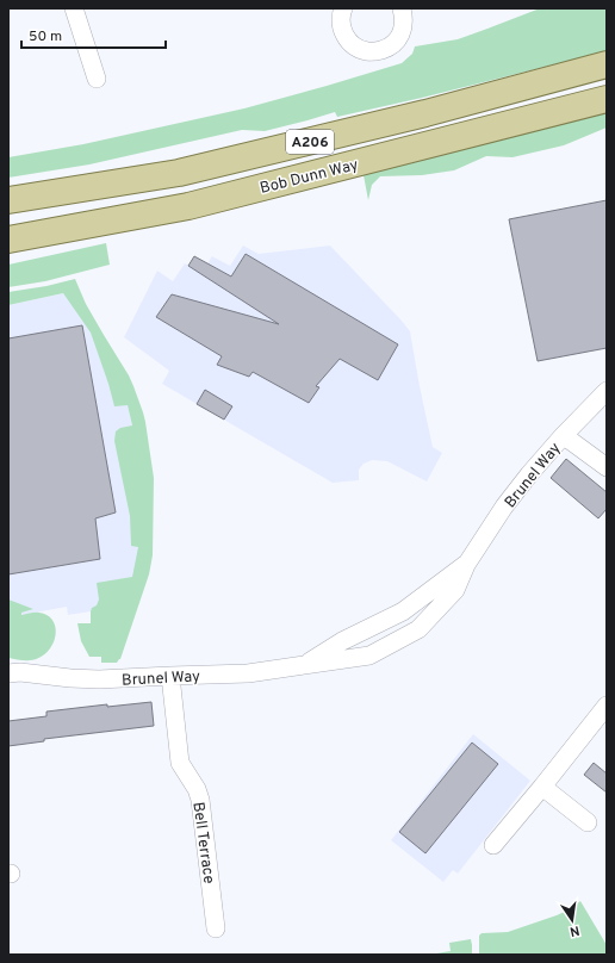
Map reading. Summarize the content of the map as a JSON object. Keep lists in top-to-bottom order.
{
  "streets": {
    "main road": ["A206", "Bob Dunn Way"],
    "street": ["Brunel Way", "Bell Terrace"]
  },
  "crossings": [
    ["Brunel Way", "Bell Terrace"]
  ],
  "scale_bar": "50 m",
  "north": "bottom"
}
